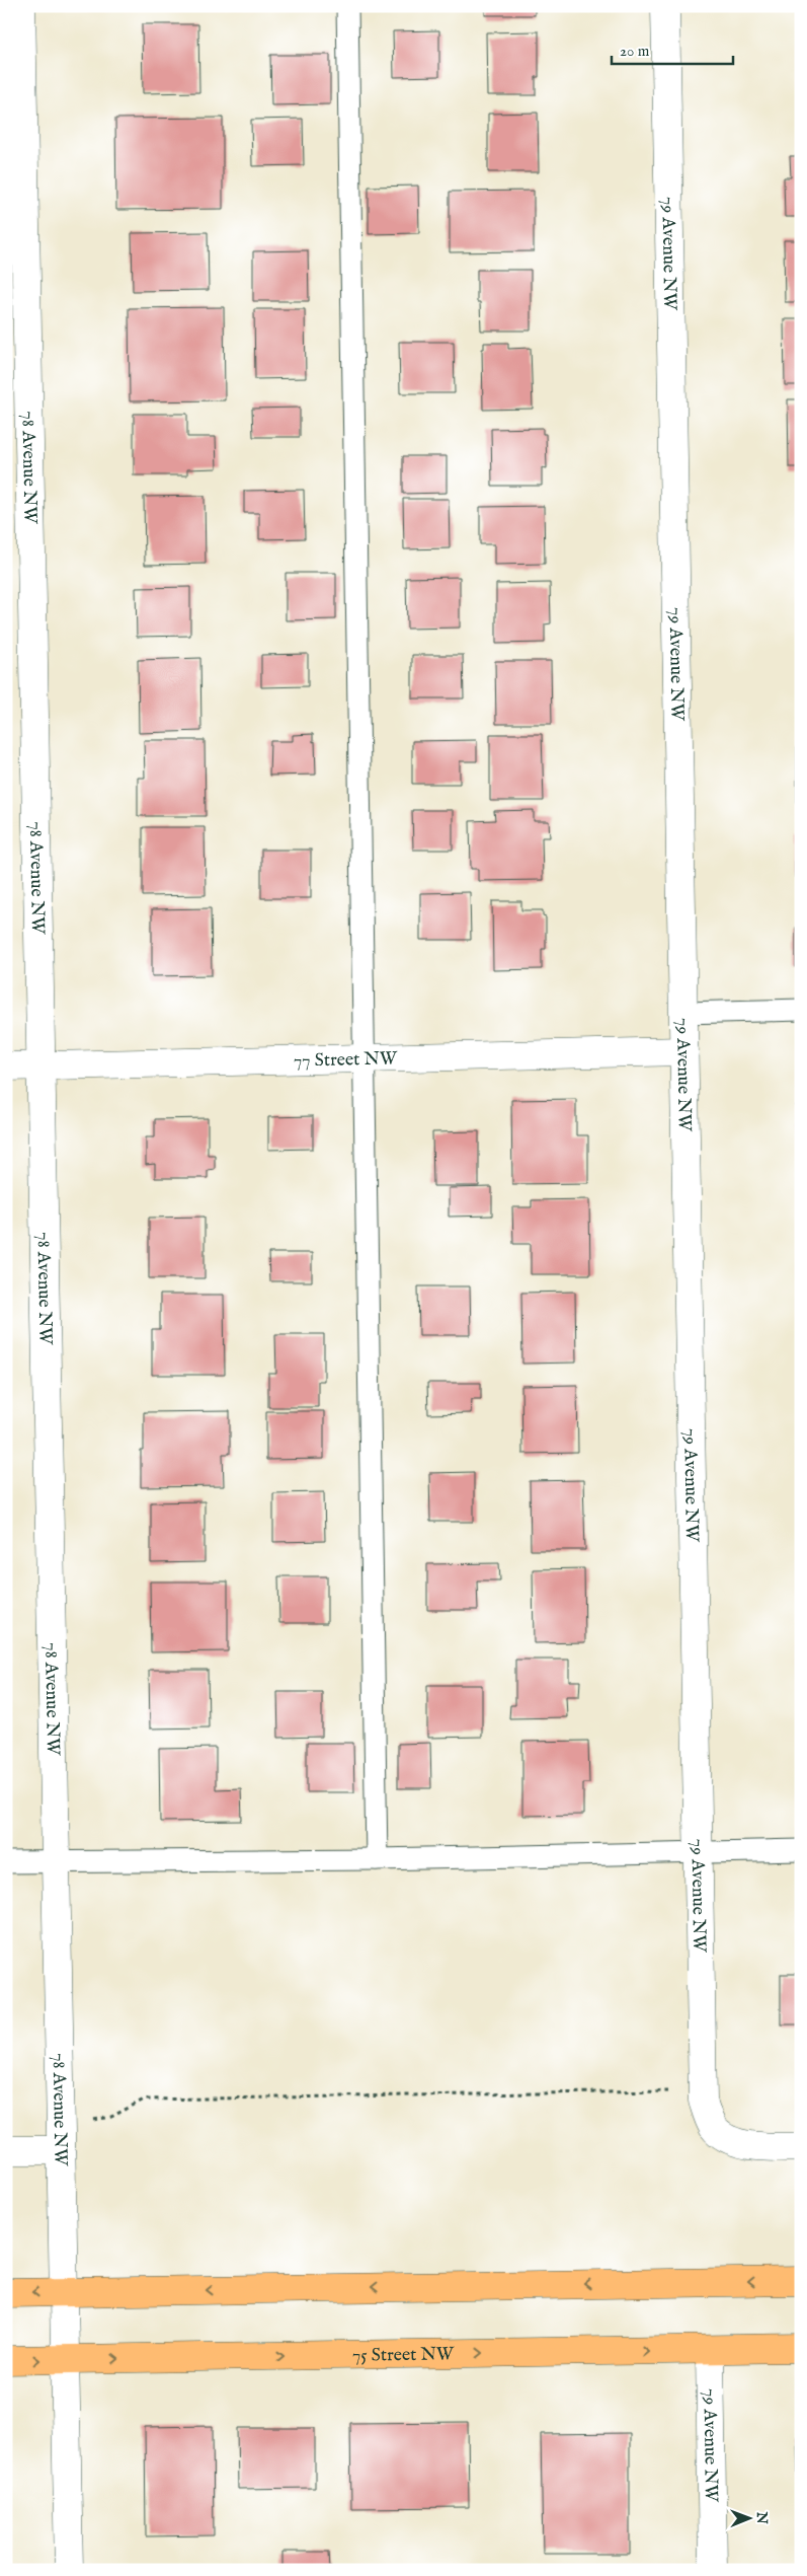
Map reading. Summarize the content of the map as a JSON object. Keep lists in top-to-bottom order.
{
  "streets": {
    "main road": ["75 Street NW"],
    "street": ["79 Avenue NW", "78 Avenue NW", "77 Street NW"]
  },
  "crossings": [
    ["79 Avenue NW", "77 Street NW"],
    ["79 Avenue NW", "75 Street NW"],
    ["78 Avenue NW", "77 Street NW"],
    ["78 Avenue NW", "75 Street NW"]
  ],
  "scale_bar": "20 m",
  "north": "right"
}
